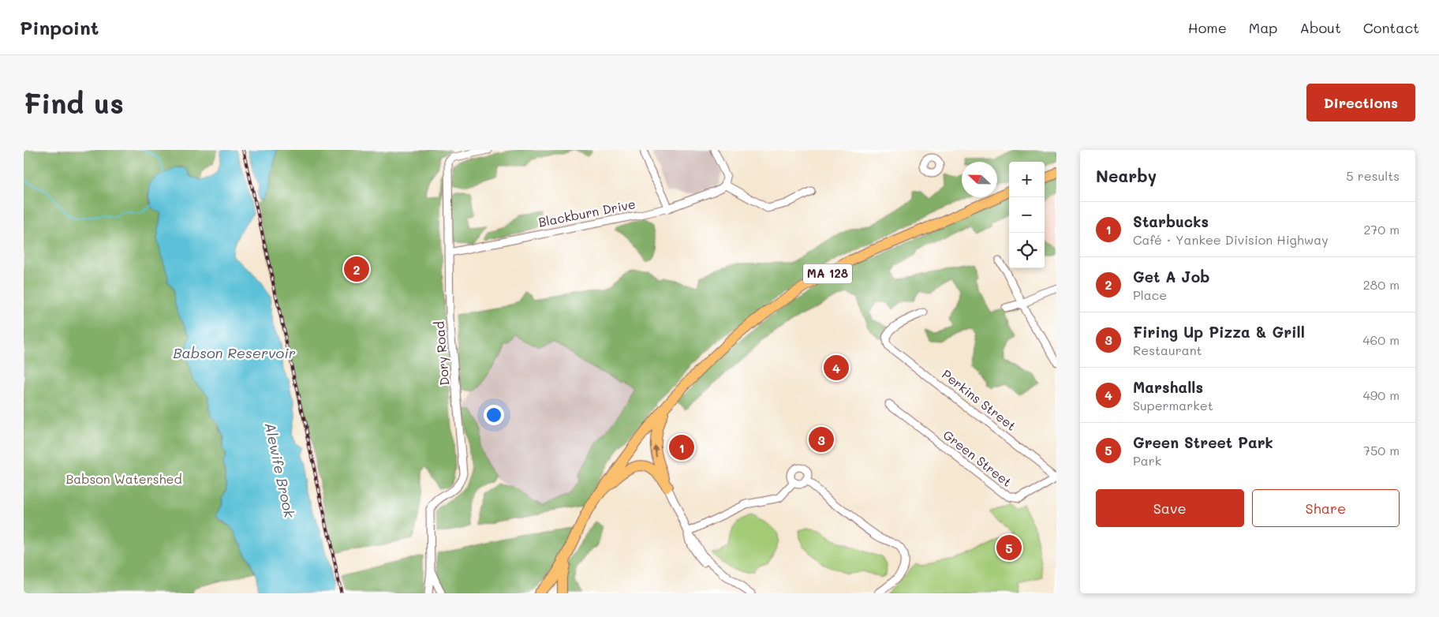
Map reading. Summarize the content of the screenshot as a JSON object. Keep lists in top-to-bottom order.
{
  "streets": {
    "highway": ["MA 128"],
    "street": [
      "Blackburn Drive",
      "Dory Road",
      "Perkins Street",
      "Green Street"
    ]
  },
  "crossings": [
    ["Blackburn Drive", "Dory Road"],
    ["Perkins Street", "Green Street"]
  ],
  "water": ["Babson Reservoir", "Alewife Brook"],
  "parks": ["Babson Watershed"],
  "north": "left",
  "page": {
    "header": "Pinpoint",
    "nav": [
      "Home",
      "Map",
      "About",
      "Contact"
    ],
    "buttons": [
      "Directions",
      ["Save", "Share"]
    ],
    "title": "Find us",
    "heading": ["Nearby", "5 results"],
    "map_buttons": ["+", "−"],
    "list": [
      {
        "mark": "1",
        "name": "Starbucks",
        "note": "Café · Yankee Division Highway",
        "value": "270 m"
      },
      {
        "mark": "2",
        "name": "Get A Job",
        "note": "Place",
        "value": "280 m"
      },
      {
        "mark": "3",
        "name": "Firing Up Pizza & Grill",
        "note": "Restaurant",
        "value": "460 m"
      },
      {
        "mark": "4",
        "name": "Marshalls",
        "note": "Supermarket",
        "value": "490 m"
      },
      {
        "mark": "5",
        "name": "Green Street Park",
        "note": "Park",
        "value": "750 m"
      }
    ],
    "pins": [
      "2",
      "4",
      "3",
      "1",
      "5"
    ]
  }
}
